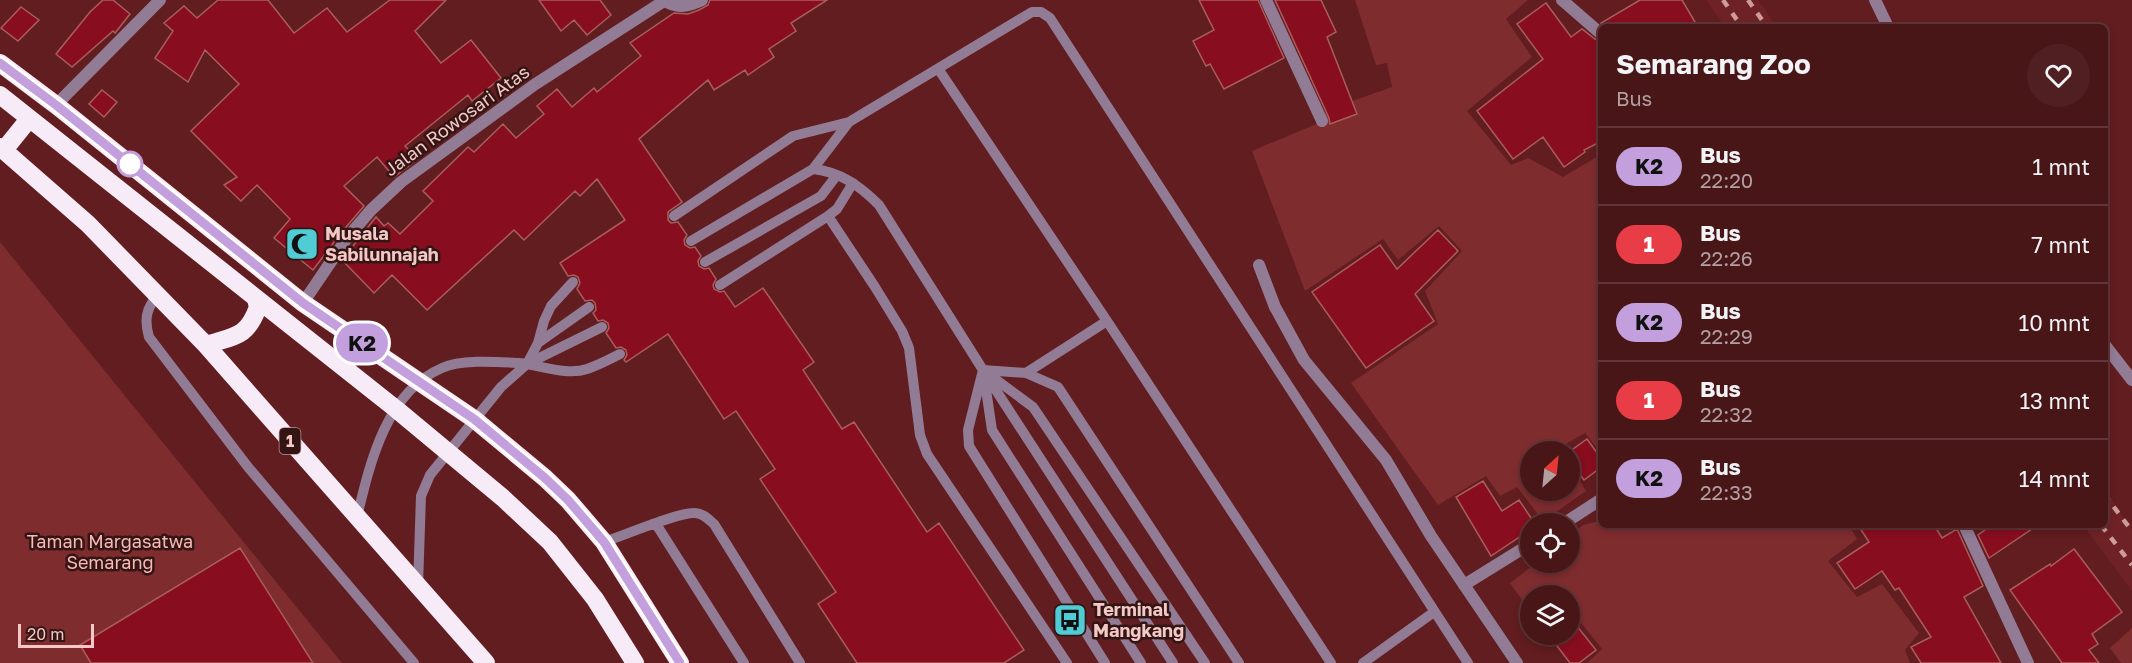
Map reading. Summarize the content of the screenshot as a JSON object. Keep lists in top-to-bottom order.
{
  "streets": {
    "highway": ["1"],
    "street": ["Jalan Rowosari Atas"]
  },
  "parks": ["Taman Margasatwa Semarang"],
  "places": {
    "mosque": ["Musala Sabilunnajah"],
    "bus stop": ["Terminal Mangkang"]
  },
  "lines": ["bus line K2"],
  "scale_bar": "20 m",
  "north": "top right",
  "page": {
    "on_map": "K2",
    "heading": ["Semarang Zoo", "Bus"],
    "list": [
      {
        "mark": "K2",
        "name": "Bus",
        "note": "22:20",
        "value": "1 mnt"
      },
      {
        "mark": "1",
        "name": "Bus",
        "note": "22:26",
        "value": "7 mnt"
      },
      {
        "mark": "K2",
        "name": "Bus",
        "note": "22:29",
        "value": "10 mnt"
      },
      {
        "mark": "1",
        "name": "Bus",
        "note": "22:32",
        "value": "13 mnt"
      },
      {
        "mark": "K2",
        "name": "Bus",
        "note": "22:33",
        "value": "14 mnt"
      }
    ],
    "scale": "20 m"
  }
}
